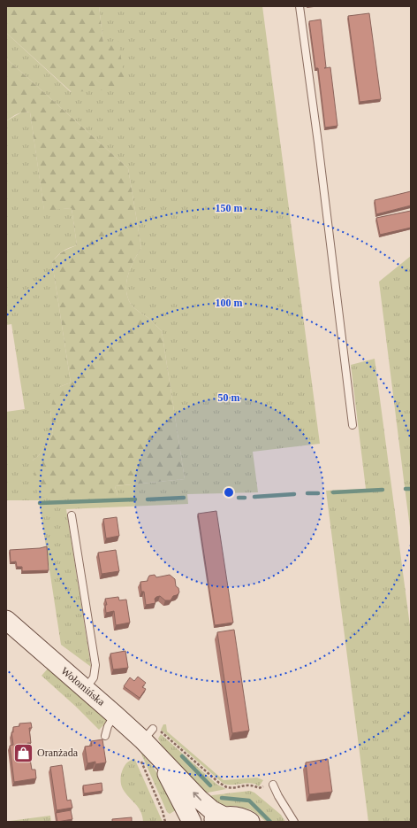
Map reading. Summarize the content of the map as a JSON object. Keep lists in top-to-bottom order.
{
  "streets": {
    "main road": ["Wołomińska"]
  },
  "places": {
    "shop": ["Oranżada"]
  },
  "rings": ["150 m", "100 m", "50 m"]
}
